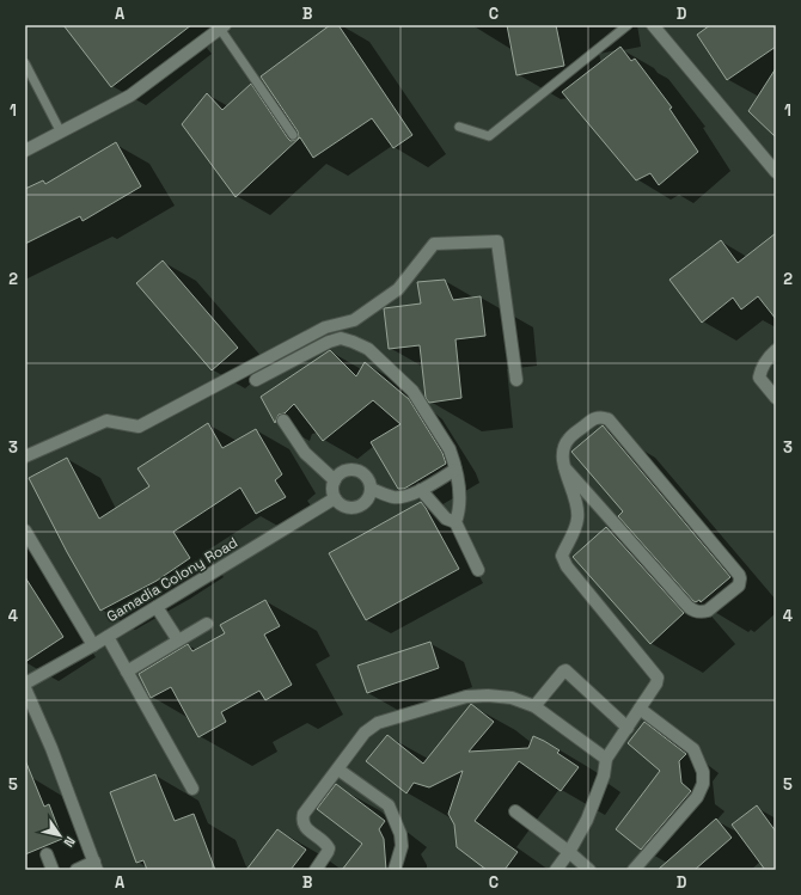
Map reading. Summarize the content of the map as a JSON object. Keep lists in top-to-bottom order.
{
  "streets": {
    "street": ["Gamadia Colony Road"]
  },
  "north": "bottom right",
  "grid": {
    "columns": [
      "A",
      "B",
      "C",
      "D"
    ],
    "rows": [
      "1",
      "2",
      "3",
      "4",
      "5"
    ]
  }
}
